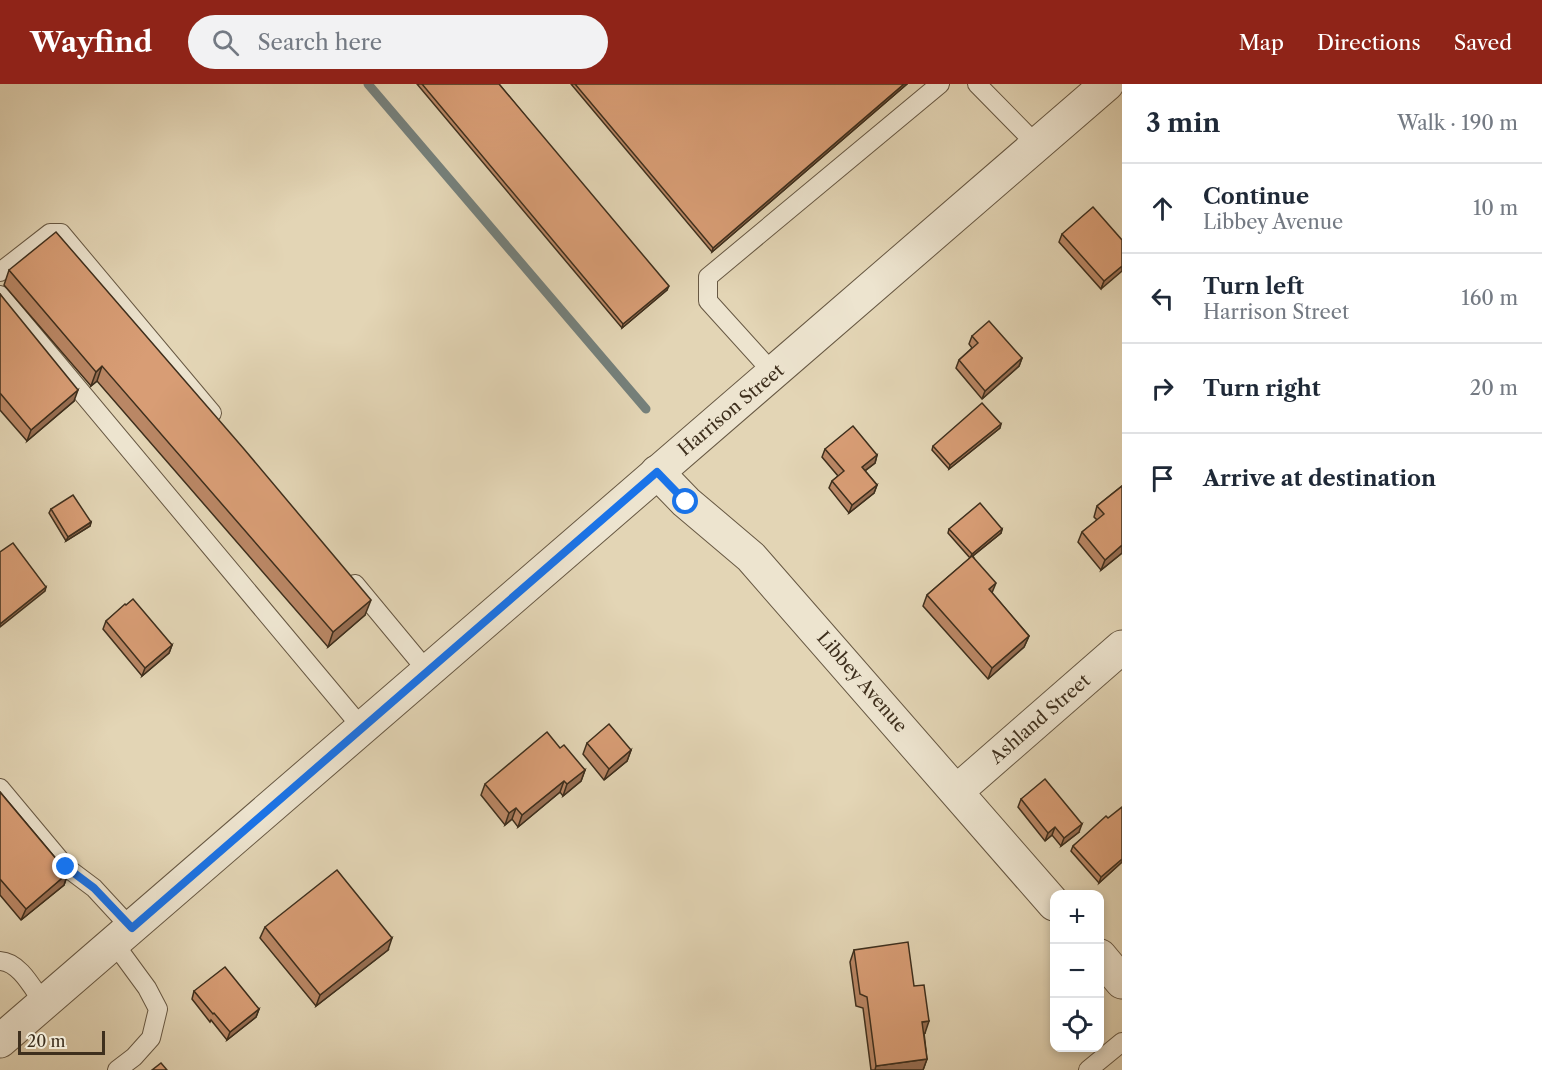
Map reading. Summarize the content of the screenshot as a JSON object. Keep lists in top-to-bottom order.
{
  "streets": {
    "street": ["Harrison Street", "Libbey Avenue", "Ashland Street"]
  },
  "crossings": [
    ["Harrison Street", "Libbey Avenue"],
    ["Libbey Avenue", "Ashland Street"]
  ],
  "scale_bar": "20 m",
  "page": {
    "header": "Wayfind",
    "search": "Search here",
    "nav": ["Map", "Directions", "Saved"],
    "heading": ["3 min", "Walk · 190 m"],
    "list": [
      ["Continue", "Libbey Avenue", "10 m"],
      ["Turn left", "Harrison Street", "160 m"],
      ["Turn right", "20 m"],
      "Arrive at destination"
    ],
    "map_buttons": ["+", "−"],
    "scale": "20 m"
  }
}
